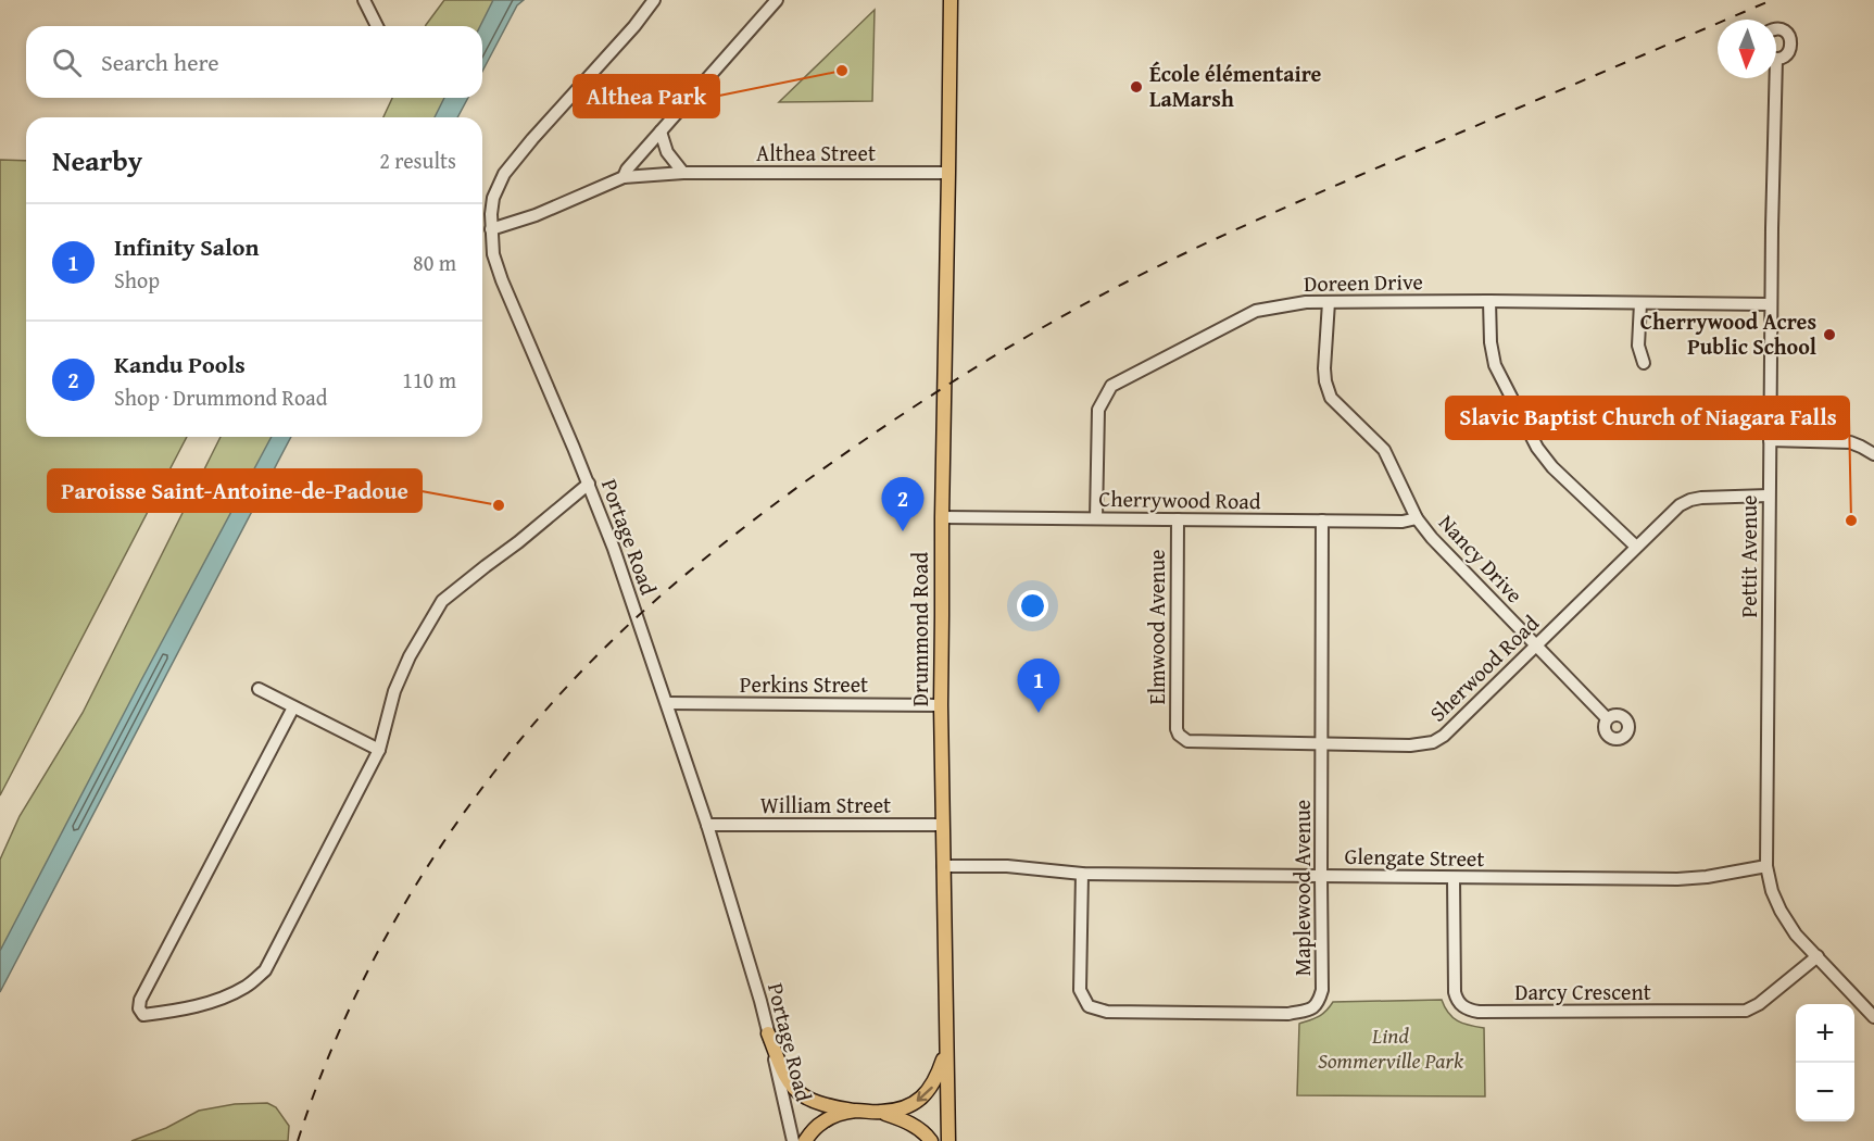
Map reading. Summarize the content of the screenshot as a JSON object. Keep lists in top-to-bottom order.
{
  "streets": {
    "main road": ["Drummond Road"],
    "street": [
      "Althea Street",
      "Doreen Drive",
      "Cherrywood Road",
      "Portage Road",
      "Pettit Avenue",
      "Nancy Drive",
      "Elmwood Avenue",
      "Sherwood Road",
      "Perkins Street",
      "William Street",
      "Glengate Street",
      "Maplewood Avenue",
      "Darcy Crescent"
    ]
  },
  "crossings": [
    ["Althea Street", "Portage Road"],
    ["Althea Street", "Drummond Road"],
    ["Doreen Drive", "Cherrywood Road"],
    ["Doreen Drive", "Pettit Avenue"],
    ["Doreen Drive", "Nancy Drive"],
    ["Cherrywood Road", "Nancy Drive"],
    ["Cherrywood Road", "Elmwood Avenue"],
    ["Cherrywood Road", "Drummond Road"],
    ["Cherrywood Road", "Maplewood Avenue"],
    ["Portage Road", "Perkins Street"],
    ["Portage Road", "William Street"],
    ["Pettit Avenue", "Sherwood Road"],
    ["Pettit Avenue", "Glengate Street"],
    ["Pettit Avenue", "Darcy Crescent"],
    ["Nancy Drive", "Sherwood Road"],
    ["Elmwood Avenue", "Sherwood Road"],
    ["Drummond Road", "Perkins Street"],
    ["Drummond Road", "William Street"],
    ["Drummond Road", "Glengate Street"],
    ["Sherwood Road", "Maplewood Avenue"],
    ["Glengate Street", "Maplewood Avenue"],
    ["Glengate Street", "Darcy Crescent"]
  ],
  "parks": ["Lind Sommerville Park"],
  "places": [
    "Althea Park",
    "École élémentaire LaMarsh",
    "Cherrywood Acres Public School",
    "Paroisse Saint-Antoine-de-Padoue",
    "Slavic Baptist Church of Niagara Falls"
  ],
  "north": "bottom",
  "page": {
    "search": "Search here",
    "heading": ["Nearby", "2 results"],
    "list": [
      {
        "mark": "1",
        "name": "Infinity Salon",
        "note": "Shop",
        "value": "80 m"
      },
      {
        "mark": "2",
        "name": "Kandu Pools",
        "note": "Shop · Drummond Road",
        "value": "110 m"
      }
    ],
    "pins": ["2", "1"],
    "map_buttons": ["+", "−"]
  }
}
